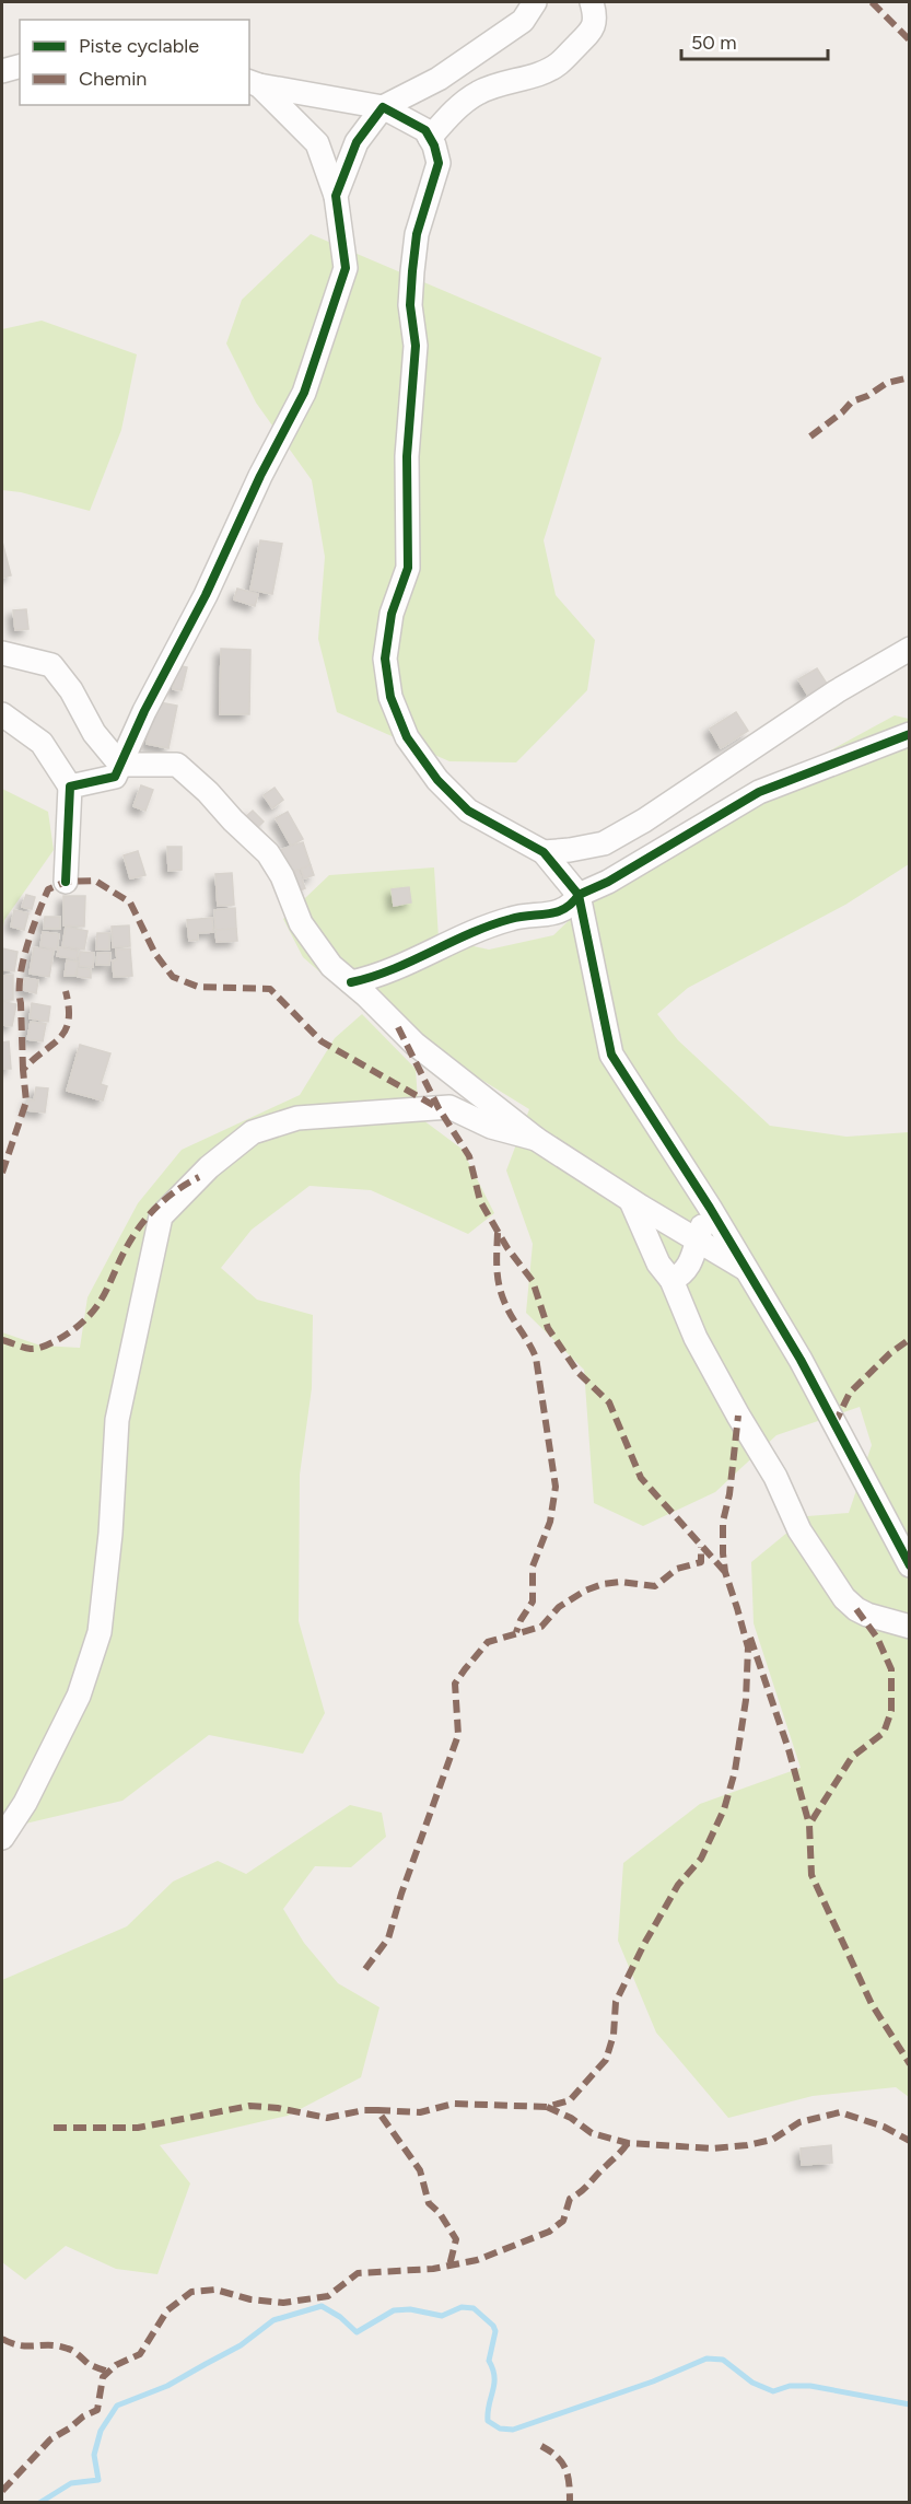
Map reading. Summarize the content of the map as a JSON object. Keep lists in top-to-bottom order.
{
  "legend": ["Piste cyclable", "Chemin"],
  "scale_bar": "50 m"
}
